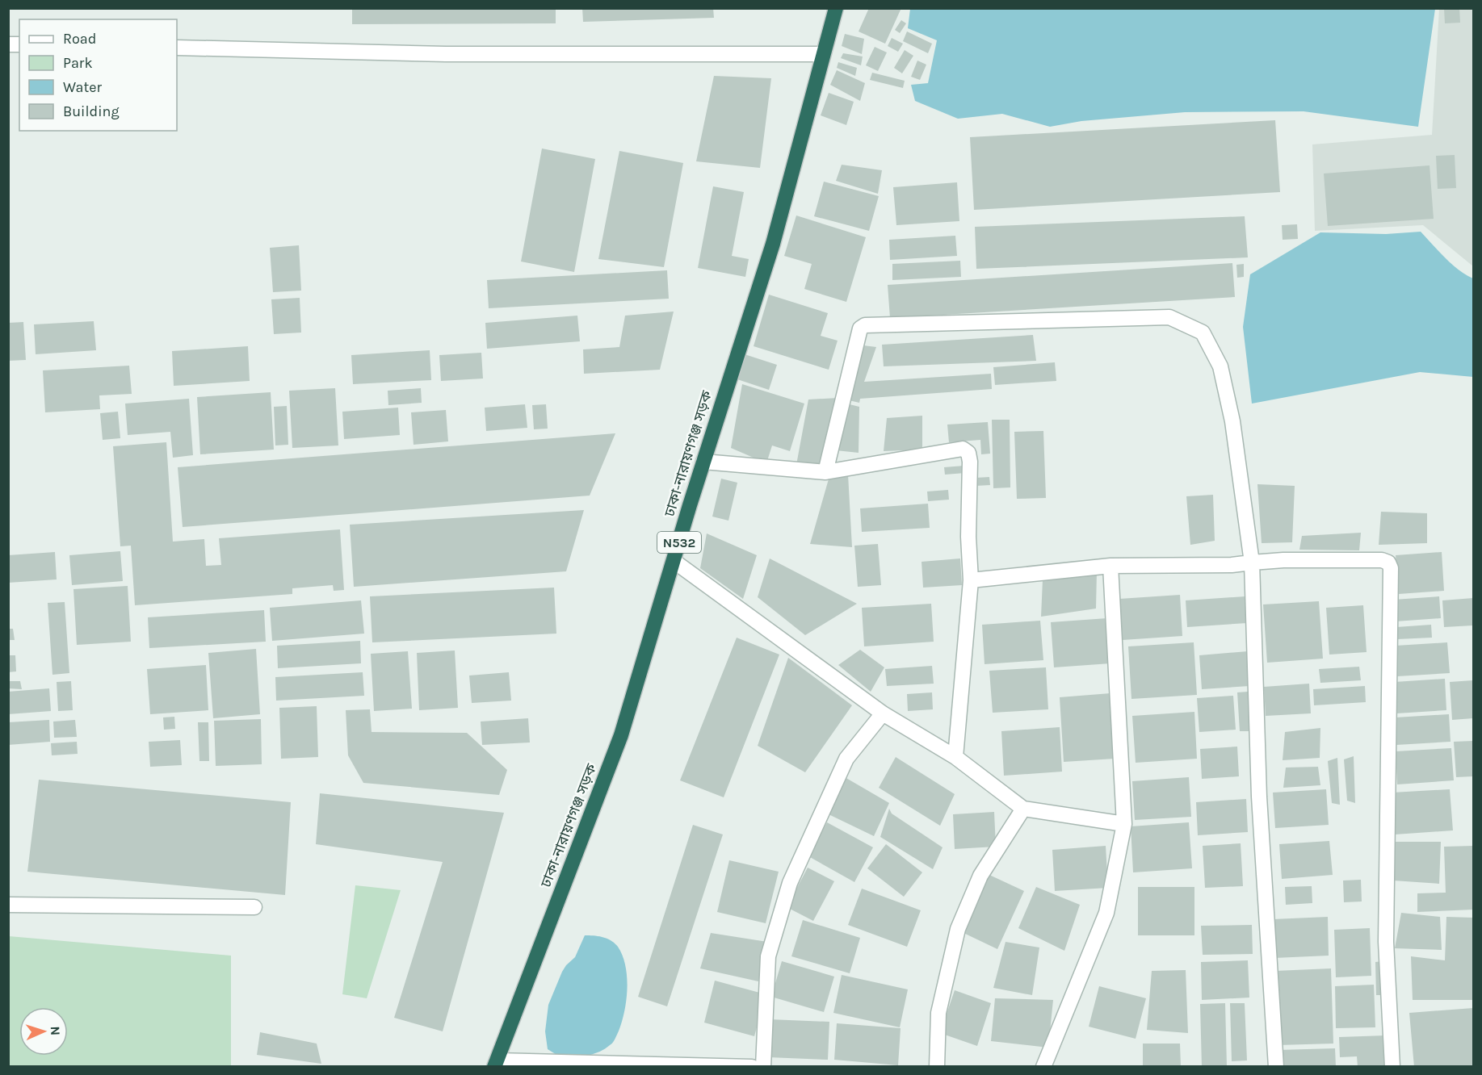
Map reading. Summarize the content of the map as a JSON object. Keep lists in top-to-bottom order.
{
  "streets": {
    "highway": ["ঢাকা-নারায়ণগঞ্জ সড়ক", "N532"]
  },
  "legend": [
    "Road",
    "Park",
    "Water",
    "Building"
  ],
  "north": "right"
}
